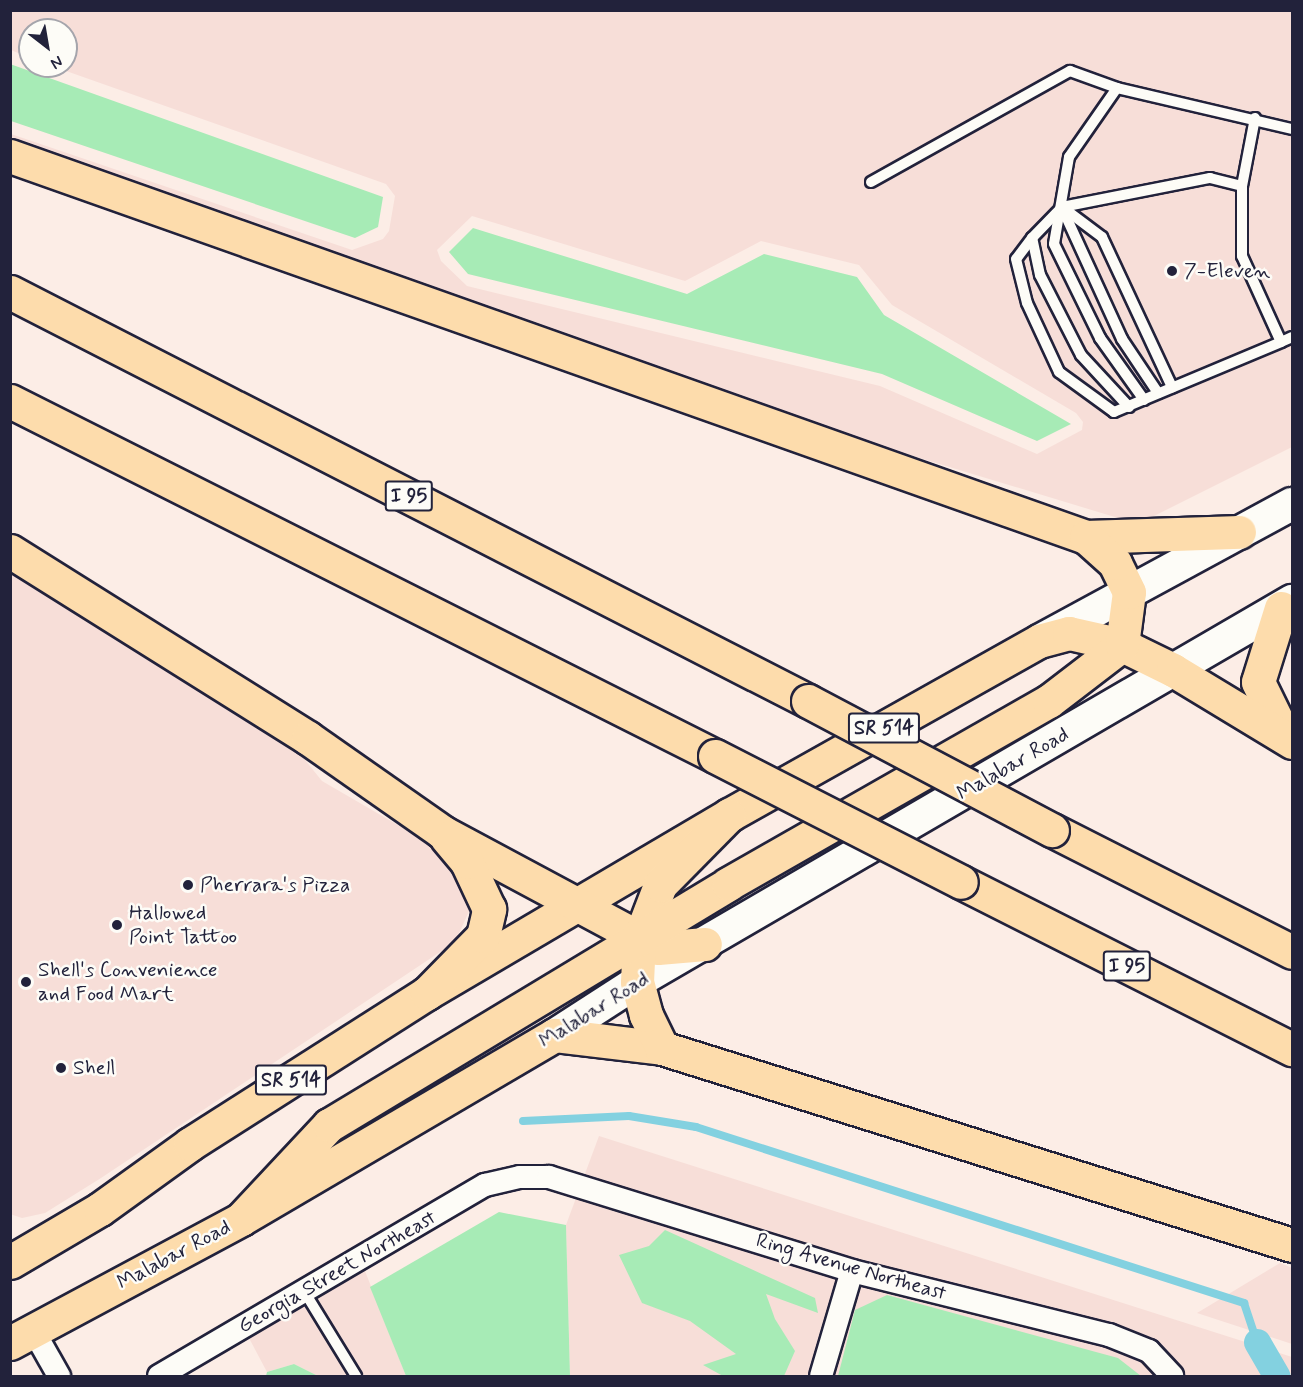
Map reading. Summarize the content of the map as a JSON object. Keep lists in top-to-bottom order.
{
  "streets": {
    "main road": ["I 95", "SR 514", "Malabar Road"],
    "street": ["Ring Avenue Northeast", "Georgia Street Northeast"]
  },
  "crossings": [
    ["Ring Avenue Northeast", "Georgia Street Northeast"]
  ],
  "places": [
    "7-Eleven",
    "Pherrara's Pizza",
    "Hallowed Point Tattoo",
    "Shell's Convenience and Food Mart",
    "Shell"
  ],
  "north": "bottom right"
}
